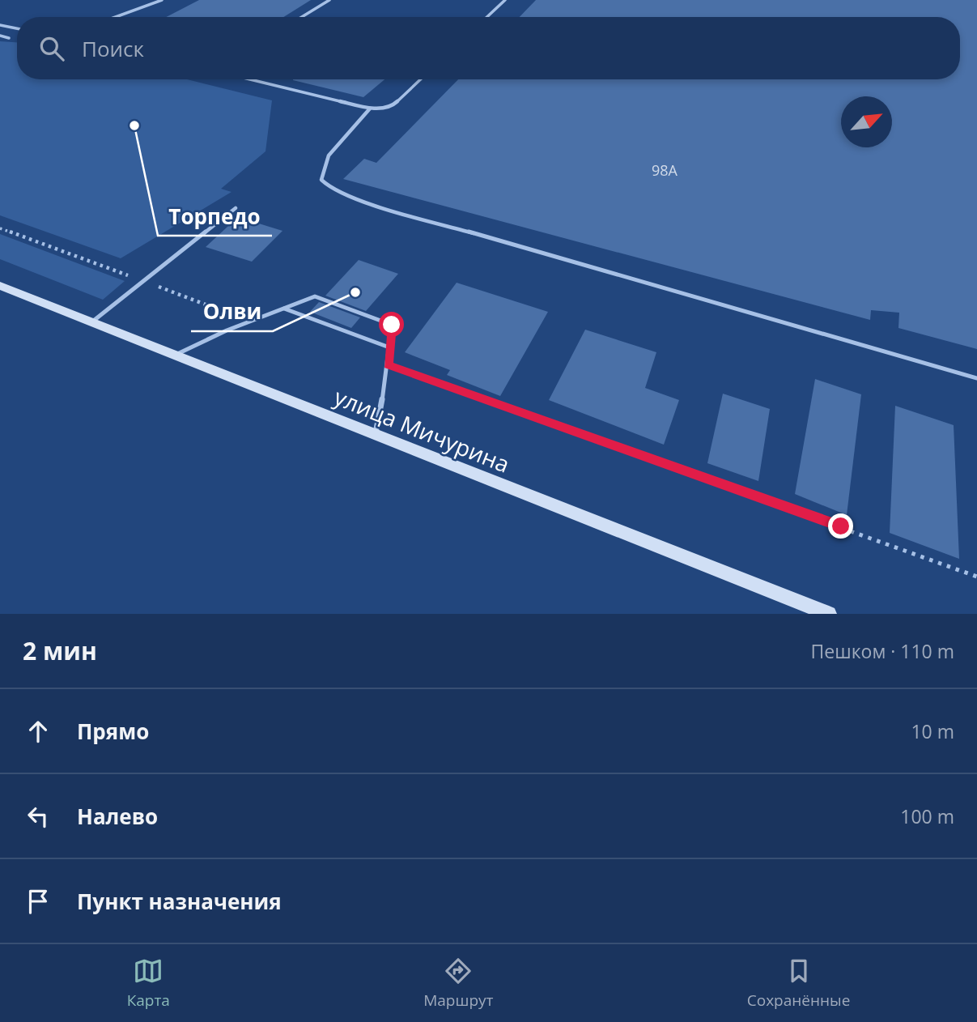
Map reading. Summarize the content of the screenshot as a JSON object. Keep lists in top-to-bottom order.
{
  "streets": {
    "main road": ["улица Мичурина"]
  },
  "places": ["Торпедо", "Олви"],
  "house_numbers": ["98А"],
  "north": "top right",
  "page": {
    "search": "Поиск",
    "heading": ["2 мин", "Пешком · 110 m"],
    "list": [
      ["Прямо", "10 m"],
      ["Налево", "100 m"],
      "Пункт назначения"
    ],
    "nav": ["Карта", "Маршрут", "Сохранённые"]
  }
}
